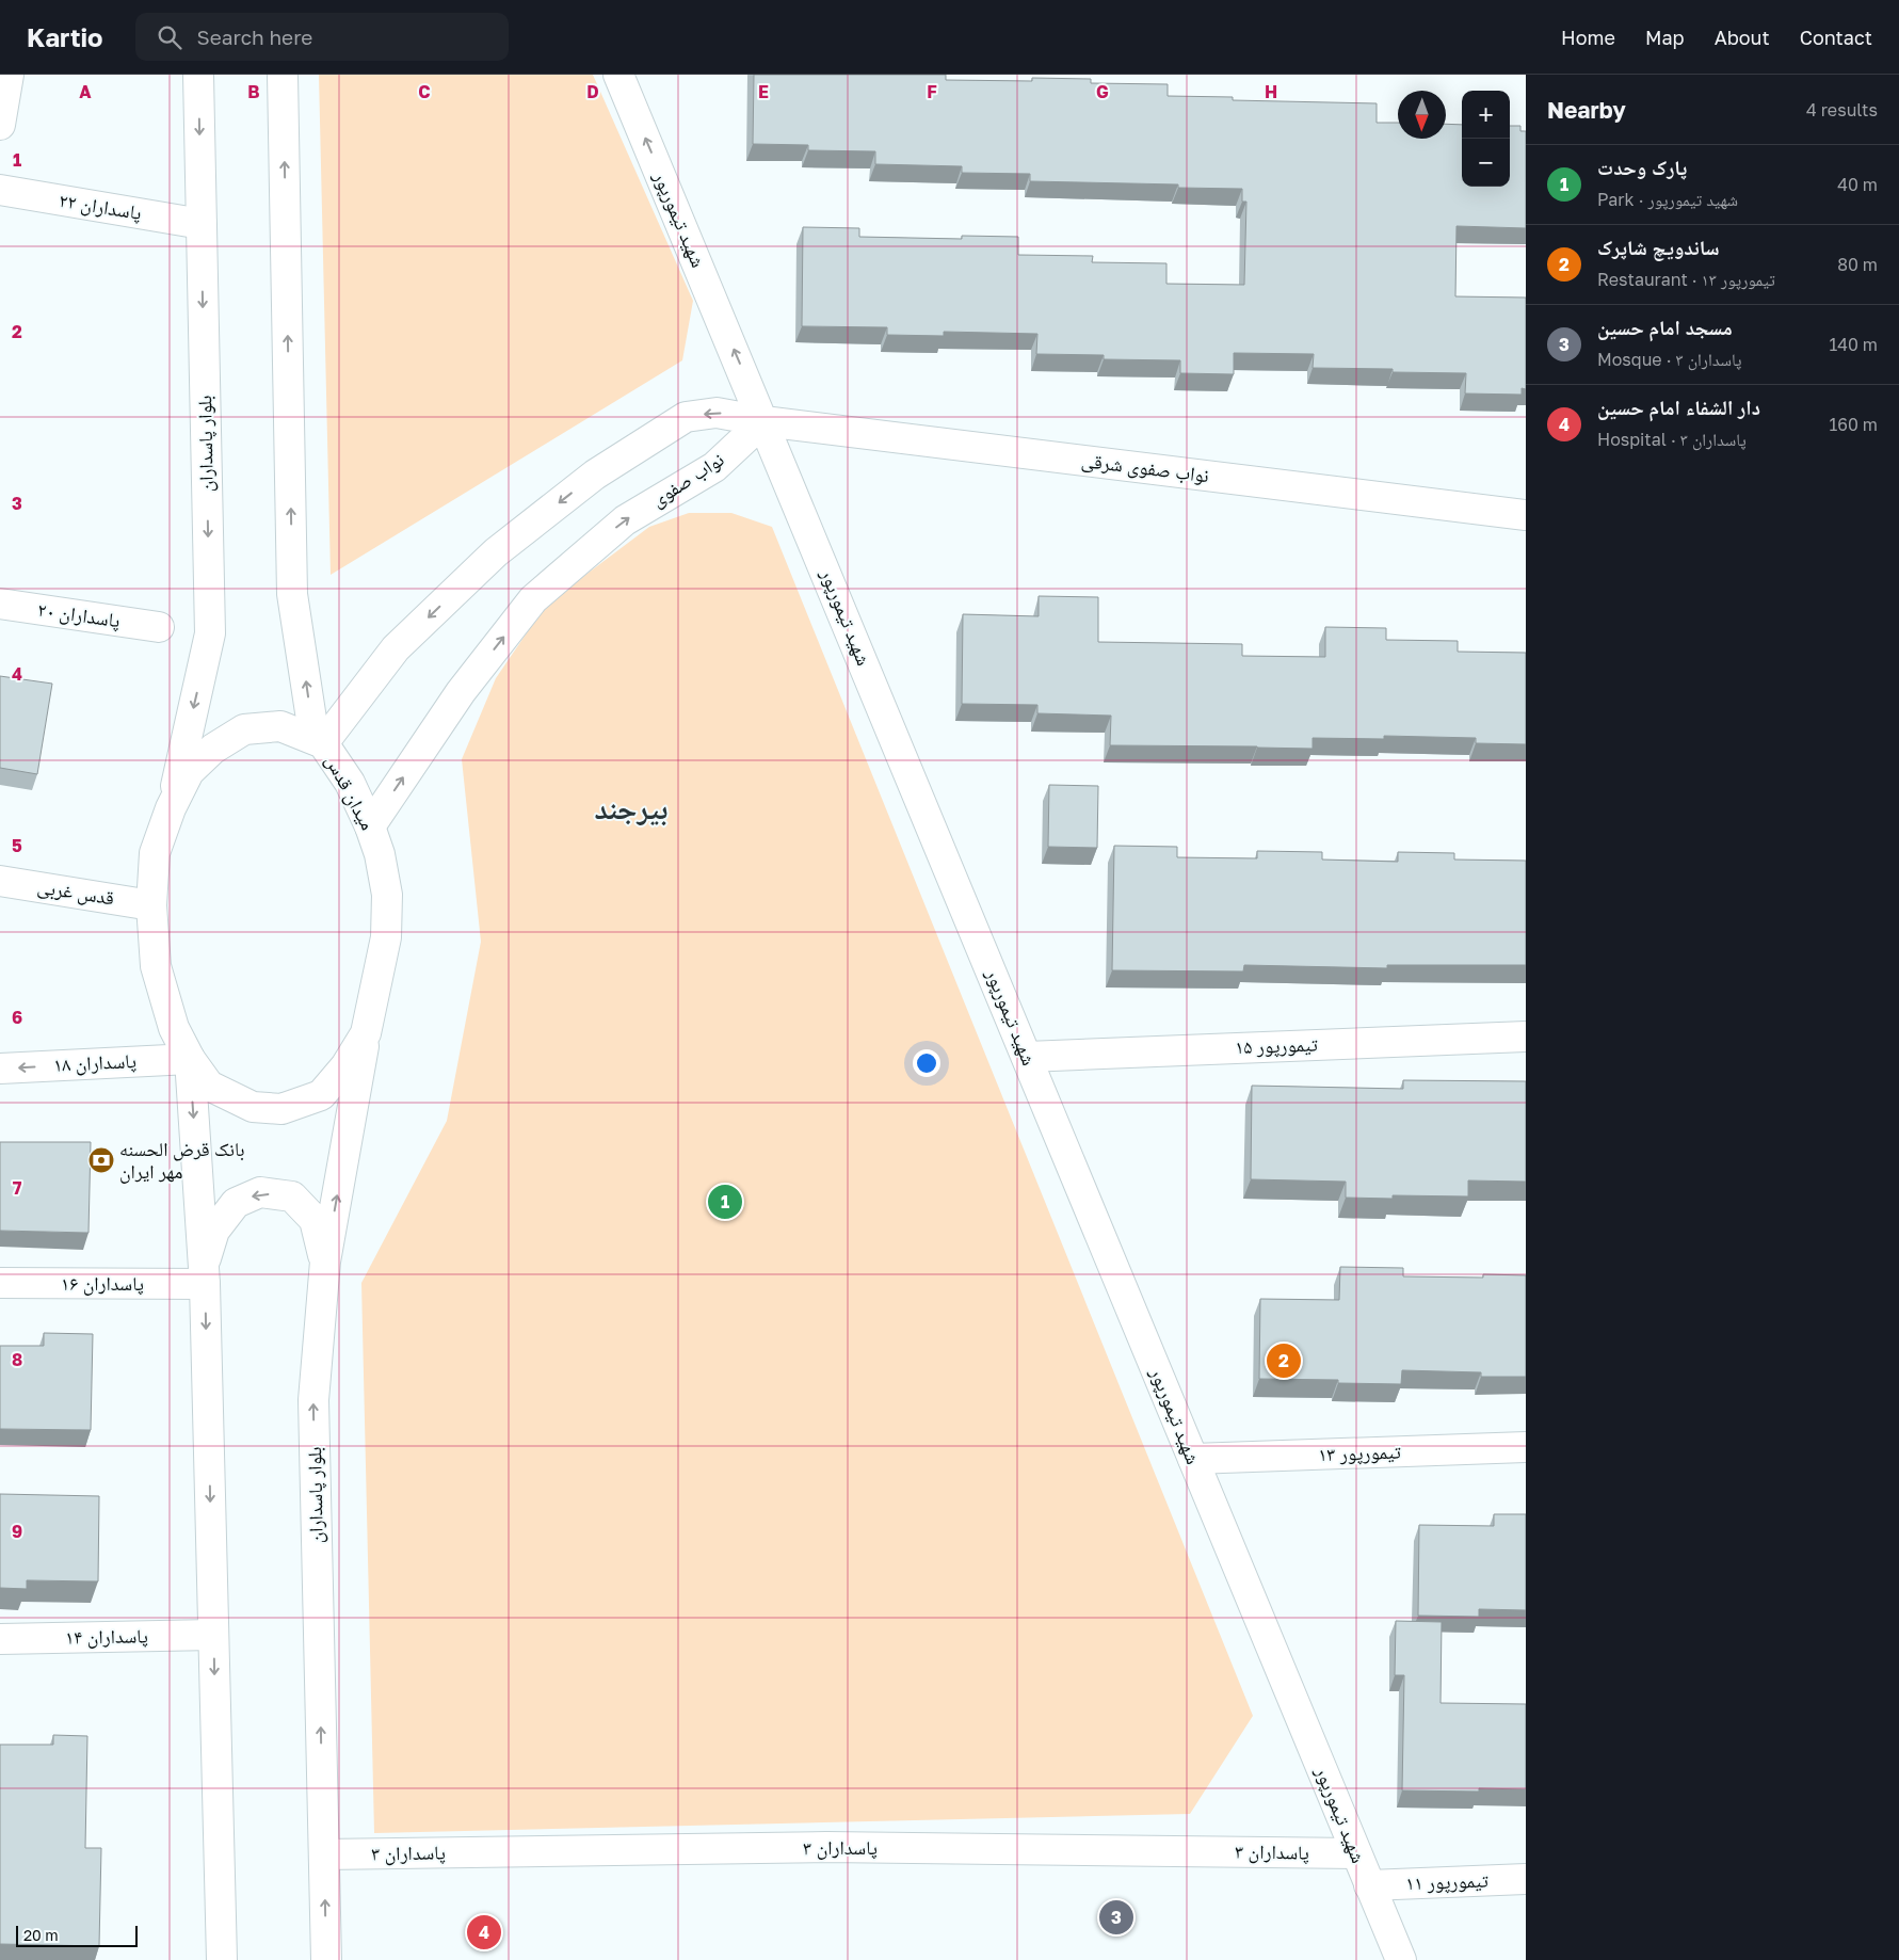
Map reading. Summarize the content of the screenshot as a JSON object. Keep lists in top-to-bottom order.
{
  "streets": {
    "street": [
      "پاسداران ۲۲",
      "شهید تیمورپور",
      "بلوار پاسداران",
      "نواب صفوی شرقی",
      "نواب صفوی",
      "پاسداران ۲۰",
      "میدان قدس",
      "قدس غربی",
      "تیمورپور ۱۵",
      "پاسداران ۱۸",
      "پاسداران ۱۶",
      "تیمورپور ۱۳",
      "پاسداران ۱۴",
      "پاسداران ۳",
      "تیمورپور ۱۱"
    ]
  },
  "crossings": [
    ["پاسداران ۲۲", "بلوار پاسداران"],
    ["شهید تیمورپور", "نواب صفوی شرقی"],
    ["شهید تیمورپور", "نواب صفوی"],
    ["شهید تیمورپور", "تیمورپور ۱۵"],
    ["شهید تیمورپور", "تیمورپور ۱۳"],
    ["شهید تیمورپور", "پاسداران ۳"],
    ["شهید تیمورپور", "تیمورپور ۱۱"],
    ["بلوار پاسداران", "میدان قدس"],
    ["بلوار پاسداران", "پاسداران ۳"],
    ["نواب صفوی شرقی", "نواب صفوی"],
    ["نواب صفوی", "میدان قدس"],
    ["میدان قدس", "قدس غربی"],
    ["میدان قدس", "پاسداران ۱۸"]
  ],
  "one_way": ["پاسداران ۱۸"],
  "districts": ["بیرجند"],
  "places": {
    "bank": ["بانک قرض الحسنه مهر ایران"]
  },
  "scale_bar": "20 m",
  "north": "bottom",
  "page": {
    "header": "Kartio",
    "search": "Search here",
    "nav": [
      "Home",
      "Map",
      "About",
      "Contact"
    ],
    "heading": ["Nearby", "4 results"],
    "map_buttons": ["+", "−"],
    "list": [
      {
        "mark": "1",
        "name": "پارک وحدت",
        "note": "Park · شهید تیمورپور",
        "value": "40 m"
      },
      {
        "mark": "2",
        "name": "ساندویچ شاپرک",
        "note": "Restaurant · تیمورپور ۱۳",
        "value": "80 m"
      },
      {
        "mark": "3",
        "name": "مسجد امام حسین",
        "note": "Mosque · پاسداران ۳",
        "value": "140 m"
      },
      {
        "mark": "4",
        "name": "دار الشفاء امام حسین",
        "note": "Hospital · پاسداران ۳",
        "value": "160 m"
      }
    ],
    "pins": [
      "1",
      "2",
      "3",
      "4"
    ],
    "scale": "20 m"
  },
  "grid": {
    "columns": [
      "A",
      "B",
      "C",
      "D",
      "E",
      "F",
      "G",
      "H"
    ],
    "rows": [
      "1",
      "2",
      "3",
      "4",
      "5",
      "6",
      "7",
      "8",
      "9"
    ]
  }
}
